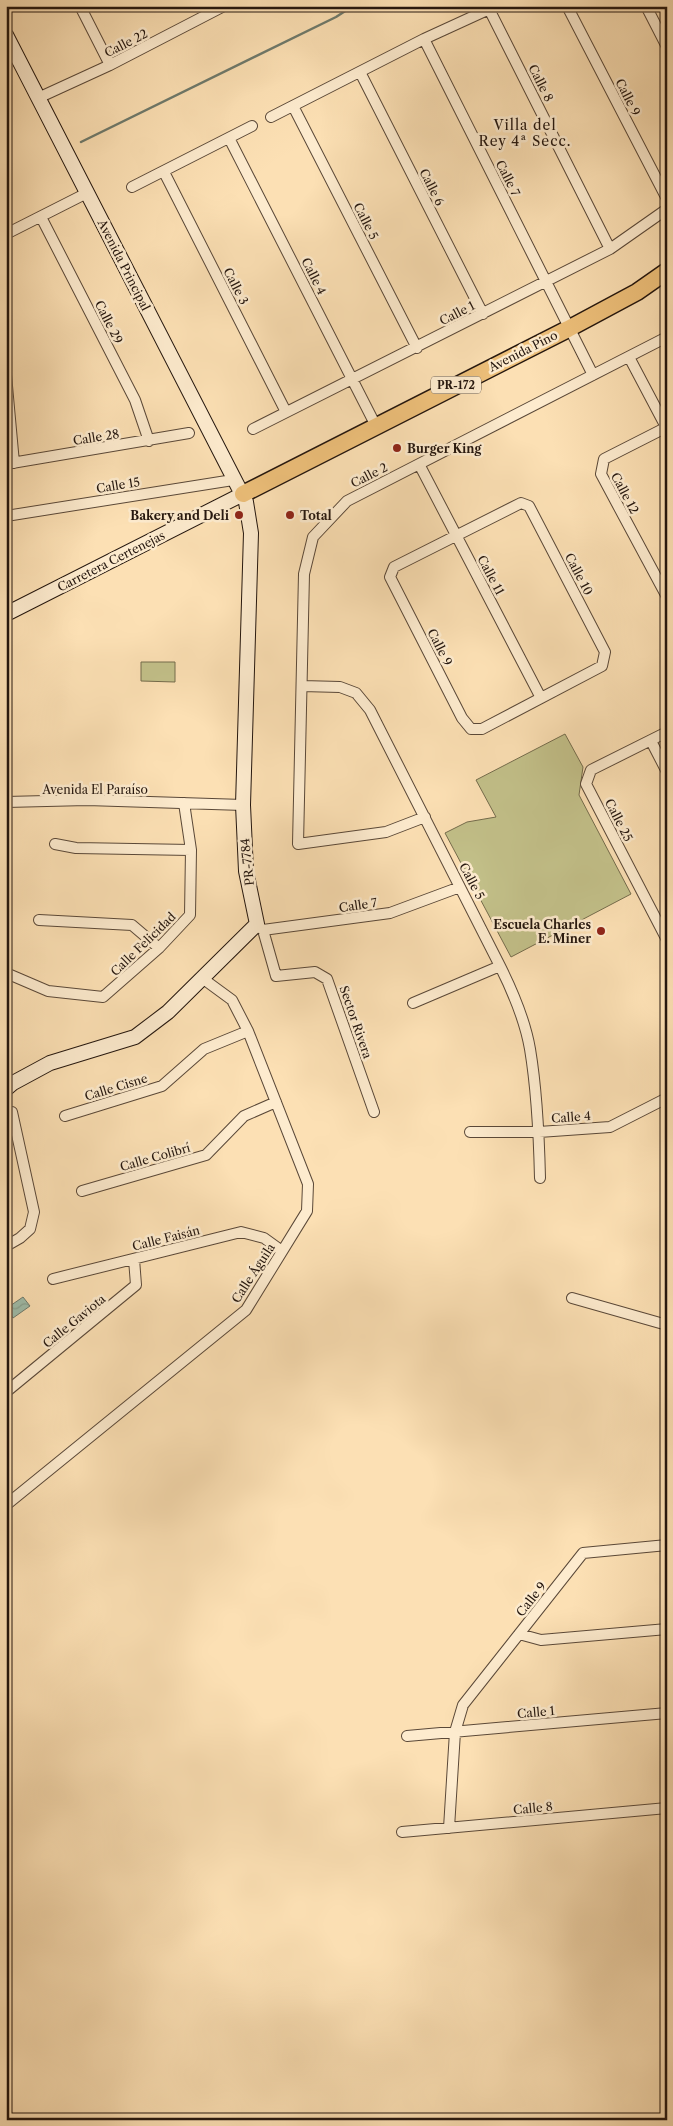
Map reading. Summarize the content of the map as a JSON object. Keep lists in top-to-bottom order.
{
  "streets": {
    "main road": ["Avenida Pino", "PR-172"],
    "street": [
      "Calle 22",
      "Calle 8",
      "Calle 9",
      "Calle 7",
      "Calle 6",
      "Calle 5",
      "Avenida Principal",
      "Calle 4",
      "Calle 3",
      "Calle 1",
      "Calle 29",
      "Calle 28",
      "Calle 2",
      "Calle 15",
      "Calle 12",
      "Carretera Certenejas",
      "Calle 10",
      "Calle 11",
      "Avenida El Paraíso",
      "Calle 25",
      "PR-7784",
      "Calle Felicidad",
      "Sector Rivera",
      "Calle Cisne",
      "Calle Colibrí",
      "Calle Faisán",
      "Calle Águila",
      "Calle Gaviota"
    ]
  },
  "crossings": [
    ["Calle 22", "Avenida Principal"],
    ["Calle 8", "Calle 9"],
    ["Calle 8", "Calle 1"],
    ["Calle 9", "Calle 1"],
    ["Calle 9", "Calle 10"],
    ["Calle 9", "Calle 11"],
    ["Calle 7", "Calle 5"],
    ["Calle 7", "Calle 1"],
    ["Calle 7", "Avenida Pino"],
    ["Calle 7", "Calle 2"],
    ["Calle 7", "PR-7784"],
    ["Calle 7", "Sector Rivera"],
    ["Calle 6", "Calle 1"],
    ["Calle 5", "Calle 4"],
    ["Calle 5", "Calle 1"],
    ["Calle 5", "Calle 2"],
    ["Avenida Principal", "Avenida Pino"],
    ["Avenida Principal", "Calle 15"],
    ["Avenida Principal", "Carretera Certenejas"],
    ["Avenida Principal", "PR-7784"],
    ["Calle 4", "Calle 1"],
    ["Calle 4", "Avenida Pino"],
    ["Calle 3", "Calle 1"],
    ["Calle 29", "Calle 28"],
    ["Avenida Pino", "Carretera Certenejas"],
    ["Avenida Pino", "PR-7784"],
    ["Calle 2", "Calle 11"],
    ["Carretera Certenejas", "PR-7784"],
    ["Calle 10", "Calle 11"],
    ["Avenida El Paraíso", "Calle Felicidad"],
    ["PR-7784", "Sector Rivera"],
    ["Calle Cisne", "Calle Águila"],
    ["Calle Colibrí", "Calle Águila"],
    ["Calle Faisán", "Calle Águila"],
    ["Calle Faisán", "Calle Gaviota"]
  ],
  "districts": ["Villa del Rey 4ª Secc."],
  "places": [
    "Burger King",
    "Bakery and Deli",
    "Total",
    "Escuela Charles E. Miner"
  ]
}
